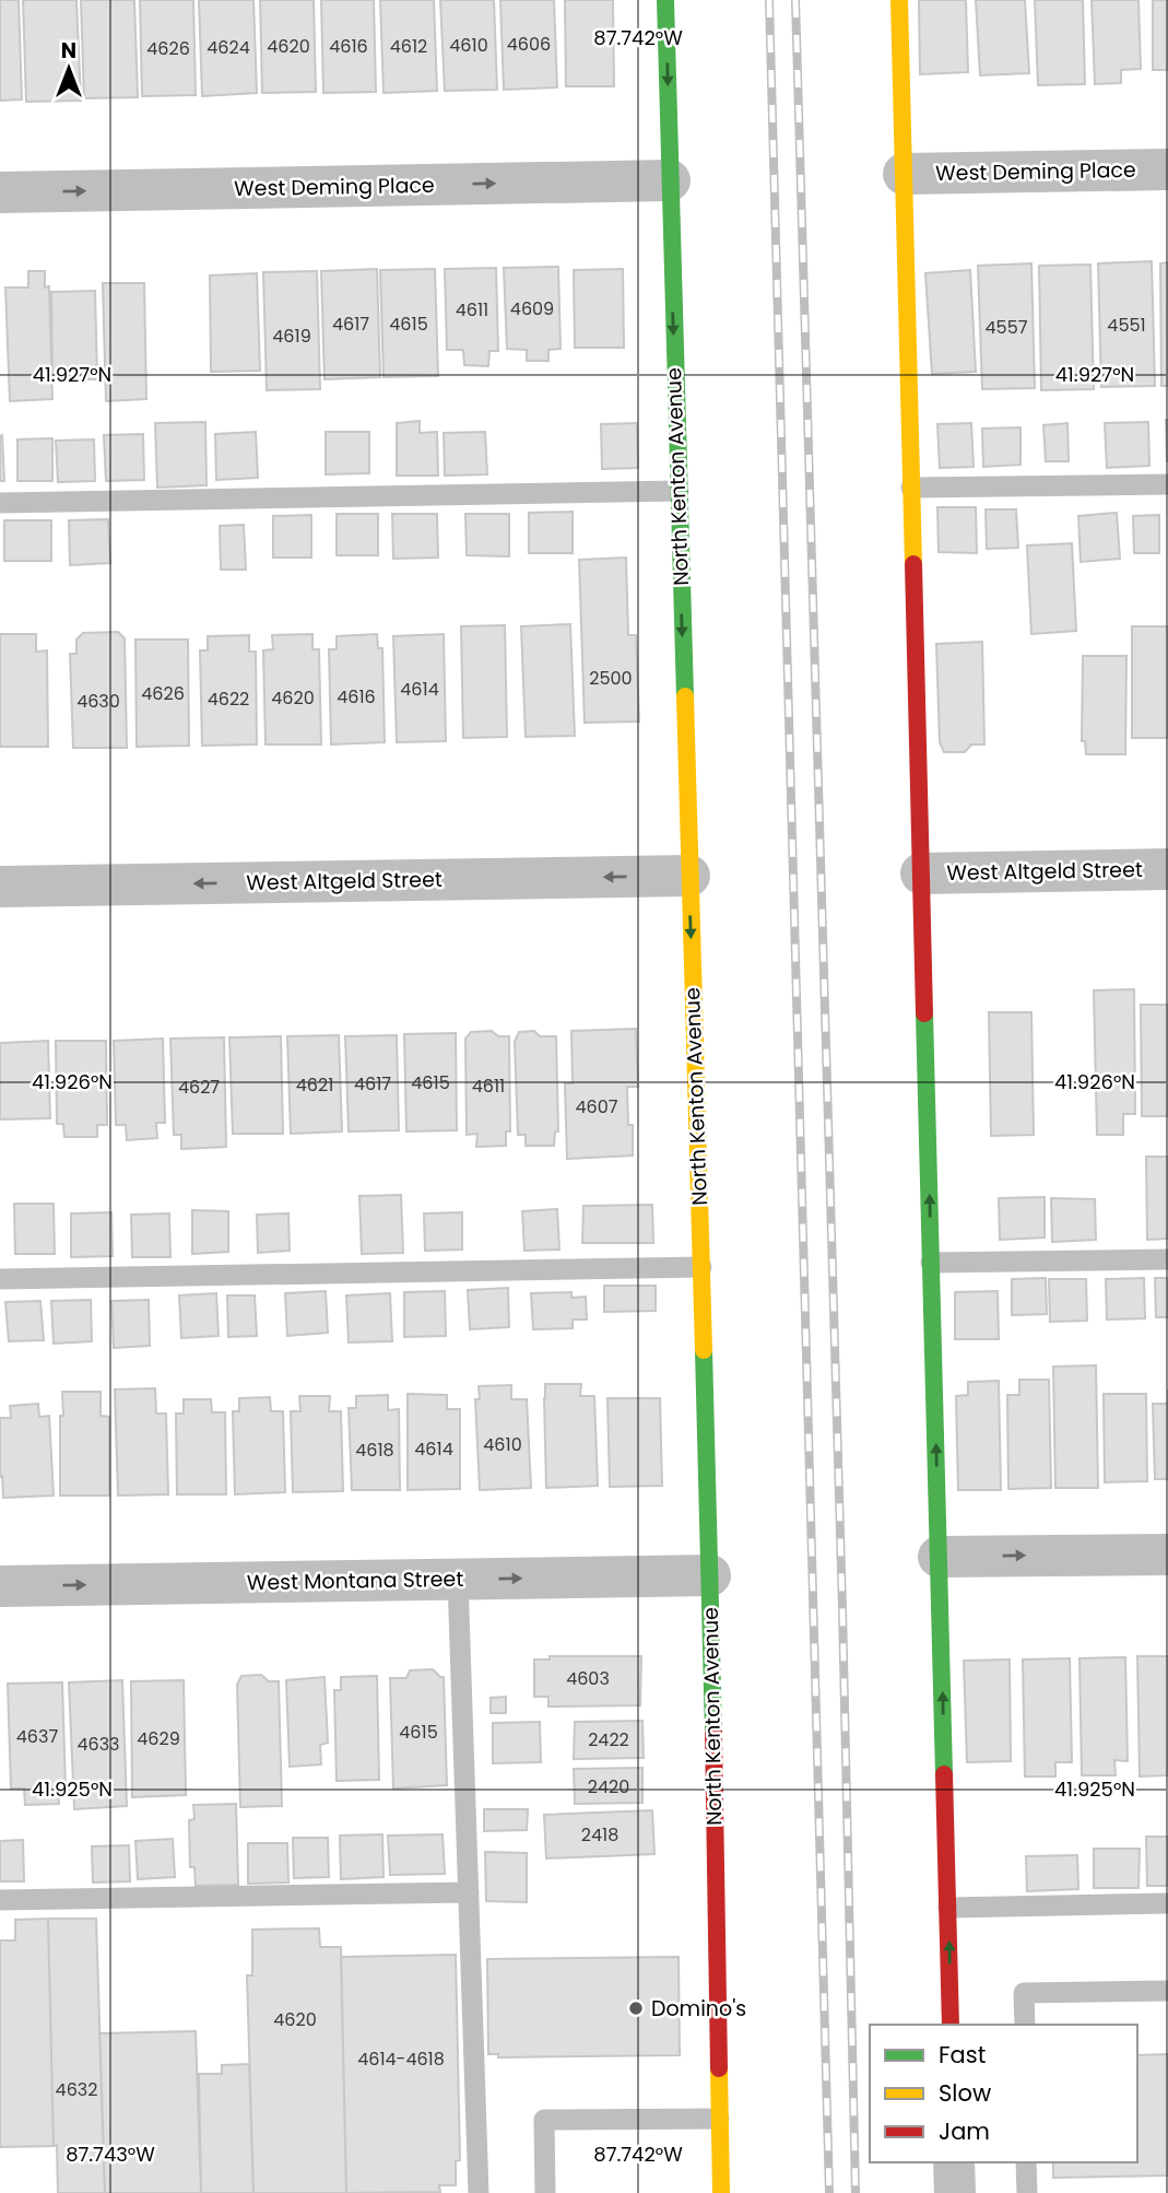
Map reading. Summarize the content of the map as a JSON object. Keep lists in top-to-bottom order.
{
  "streets": {
    "street": [
      "West Deming Place",
      "North Kenton Avenue",
      "West Altgeld Street",
      "West Montana Street"
    ]
  },
  "crossings": [
    ["West Deming Place", "North Kenton Avenue"],
    ["North Kenton Avenue", "West Altgeld Street"],
    ["North Kenton Avenue", "West Montana Street"]
  ],
  "one_way": [
    "West Deming Place",
    "North Kenton Avenue",
    "West Altgeld Street",
    "West Montana Street"
  ],
  "places": ["Domino's"],
  "house_numbers": [
    "4606",
    "4610",
    "4620",
    "4616",
    "4612",
    "4624",
    "4626",
    "4609",
    "4611",
    "4617",
    "4615",
    "4551",
    "4557",
    "4619",
    "2500",
    "4614",
    "4626",
    "4616",
    "4620",
    "4622",
    "4630",
    "4615",
    "4617",
    "4621",
    "4611",
    "4627",
    "4607",
    "4610",
    "4614",
    "4618",
    "4603",
    "4615",
    "4637",
    "4629",
    "2422",
    "4633",
    "2420",
    "2418",
    "4620",
    "4614-4618",
    "4632"
  ],
  "legend": ["Fast", "Slow", "Jam"],
  "north": "top",
  "coordinates": [
    "87.742°W",
    "41.927°N",
    "41.926°N",
    "41.925°N",
    "87.743°W"
  ]
}
